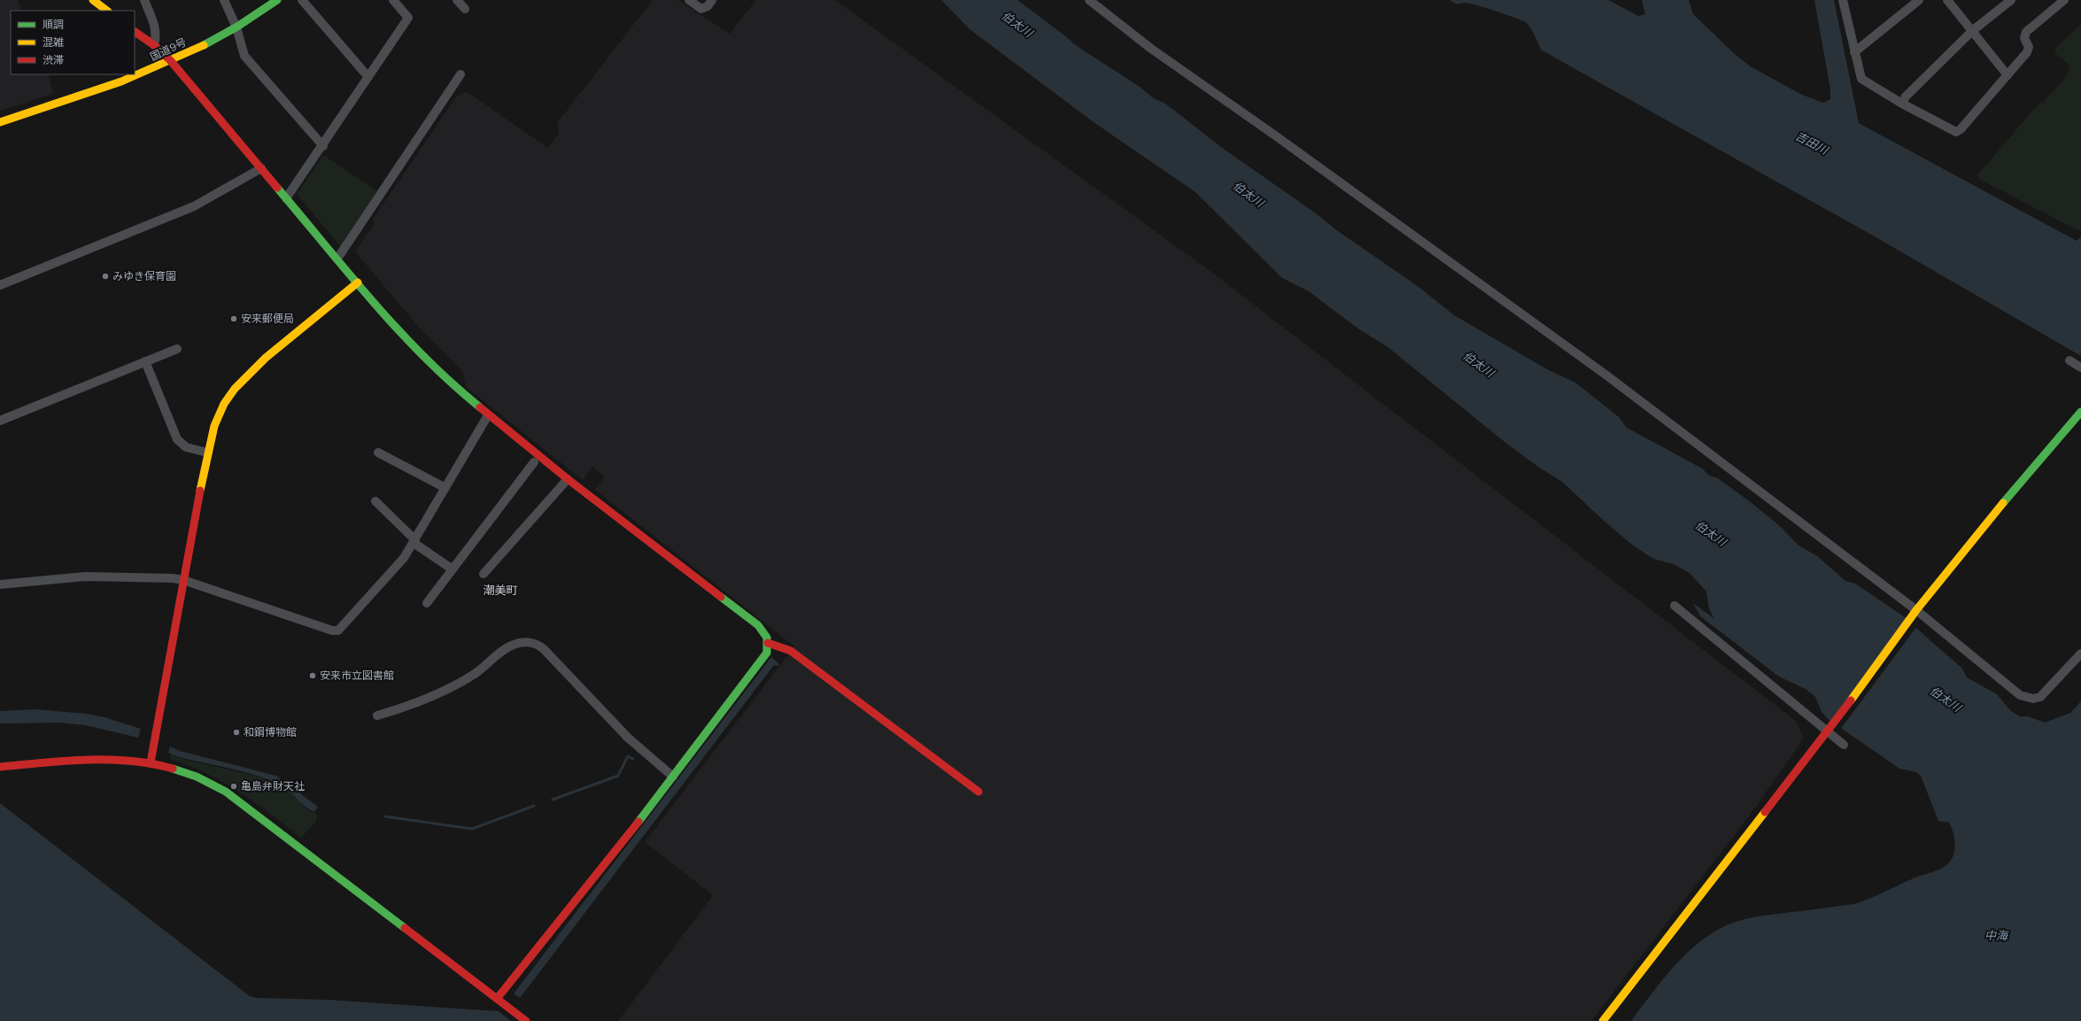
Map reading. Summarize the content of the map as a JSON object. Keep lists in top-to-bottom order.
{
  "streets": {
    "main road": ["国道9号"]
  },
  "districts": ["潮美町"],
  "water": ["伯太川", "吉田川", "中海"],
  "places": [
    "みゆき保育園",
    "安来郵便局",
    "安来市立図書館",
    "和鋼博物館",
    "亀島弁財天社"
  ],
  "legend": ["順調", "混雑", "渋滞"]
}
